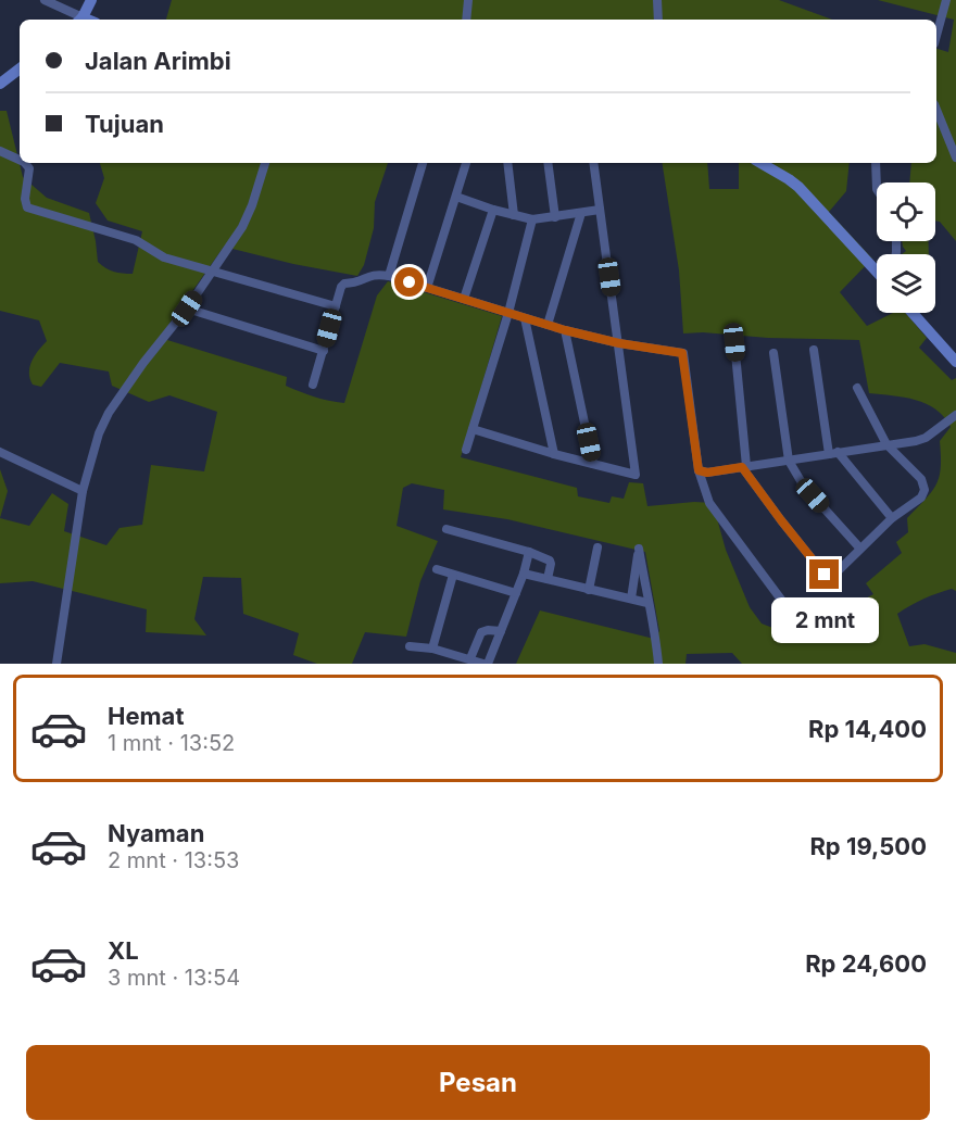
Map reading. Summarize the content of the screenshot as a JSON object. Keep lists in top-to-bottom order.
{
  "page": {
    "banner": ["Jalan Arimbi", "Tujuan"],
    "bubble": "2 mnt",
    "list": [
      {
        "name": "Hemat",
        "note": "1 mnt · 13:52",
        "value": "Rp 14,400"
      },
      {
        "name": "Nyaman",
        "note": "2 mnt · 13:53",
        "value": "Rp 19,500"
      },
      {
        "name": "XL",
        "note": "3 mnt · 13:54",
        "value": "Rp 24,600"
      }
    ],
    "buttons": "Pesan"
  }
}
